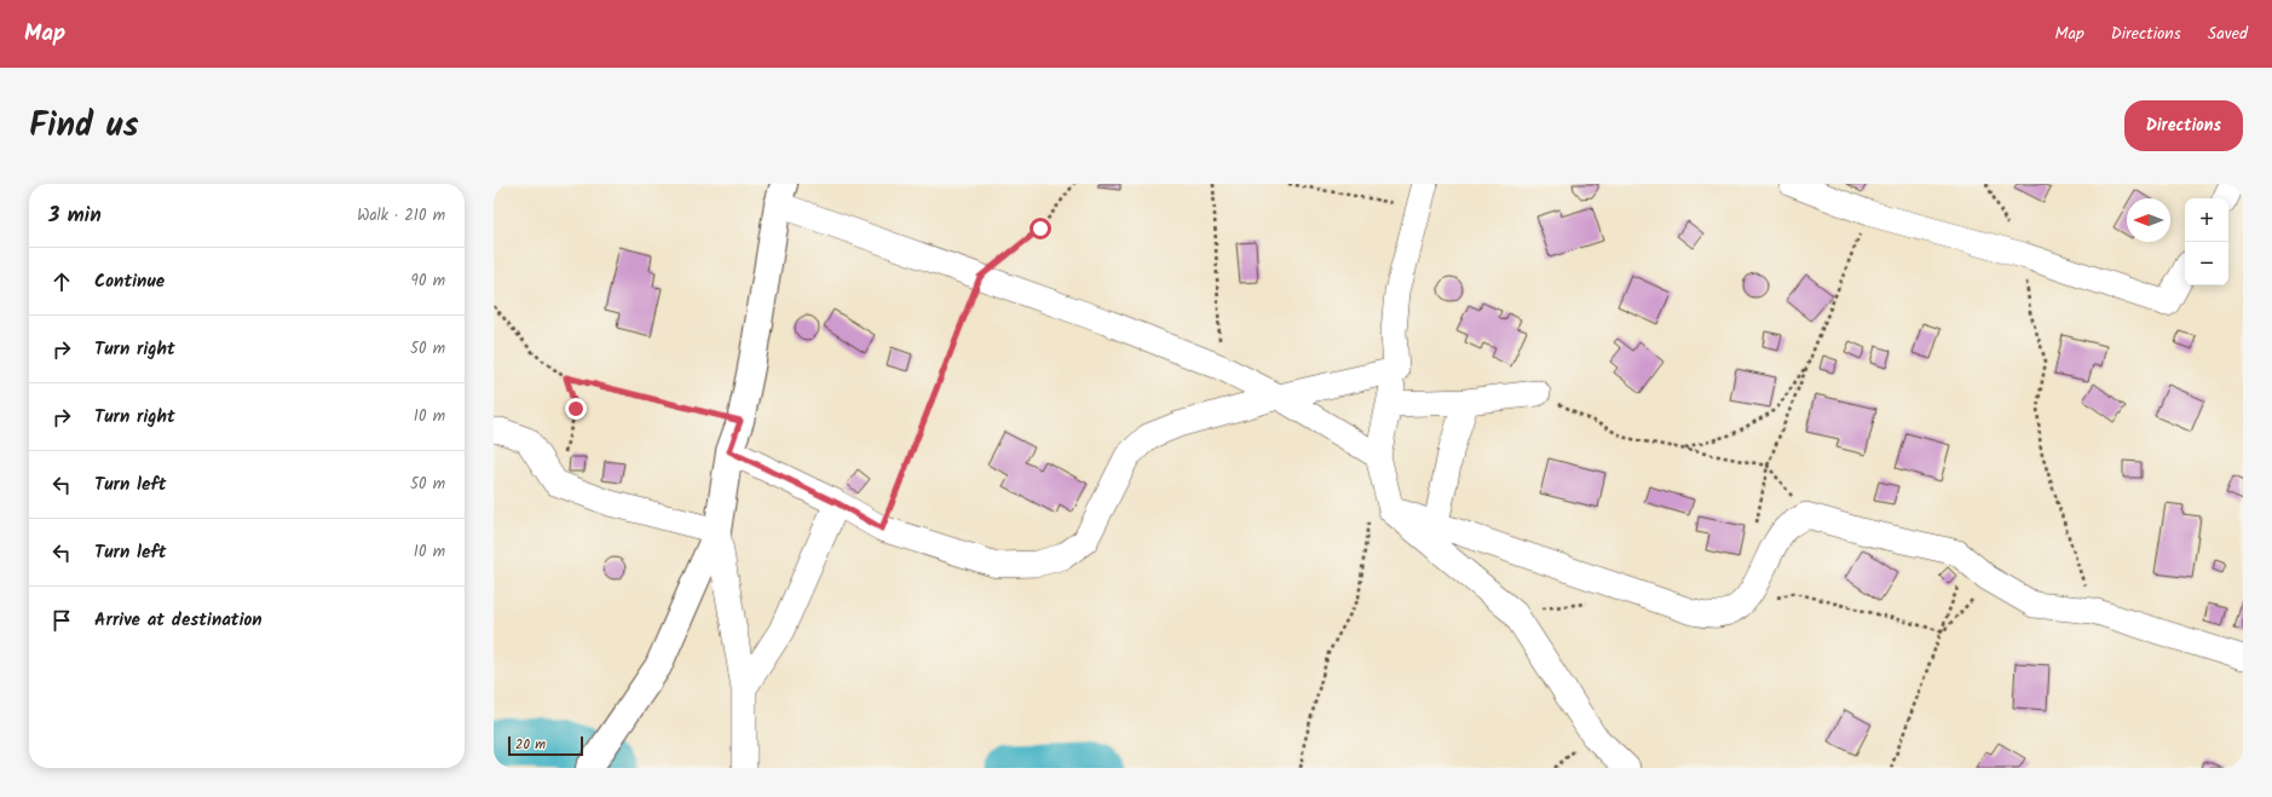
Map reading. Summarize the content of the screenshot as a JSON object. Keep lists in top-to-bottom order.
{
  "scale_bar": "20 m",
  "north": "left",
  "page": {
    "header": "Map",
    "nav": ["Map", "Directions", "Saved"],
    "title": "Find us",
    "buttons": "Directions",
    "heading": ["3 min", "Walk · 210 m"],
    "map_buttons": ["+", "−"],
    "list": [
      ["Continue", "90 m"],
      ["Turn right", "50 m"],
      ["Turn right", "10 m"],
      ["Turn left", "50 m"],
      ["Turn left", "10 m"],
      "Arrive at destination"
    ],
    "scale": "20 m"
  }
}
